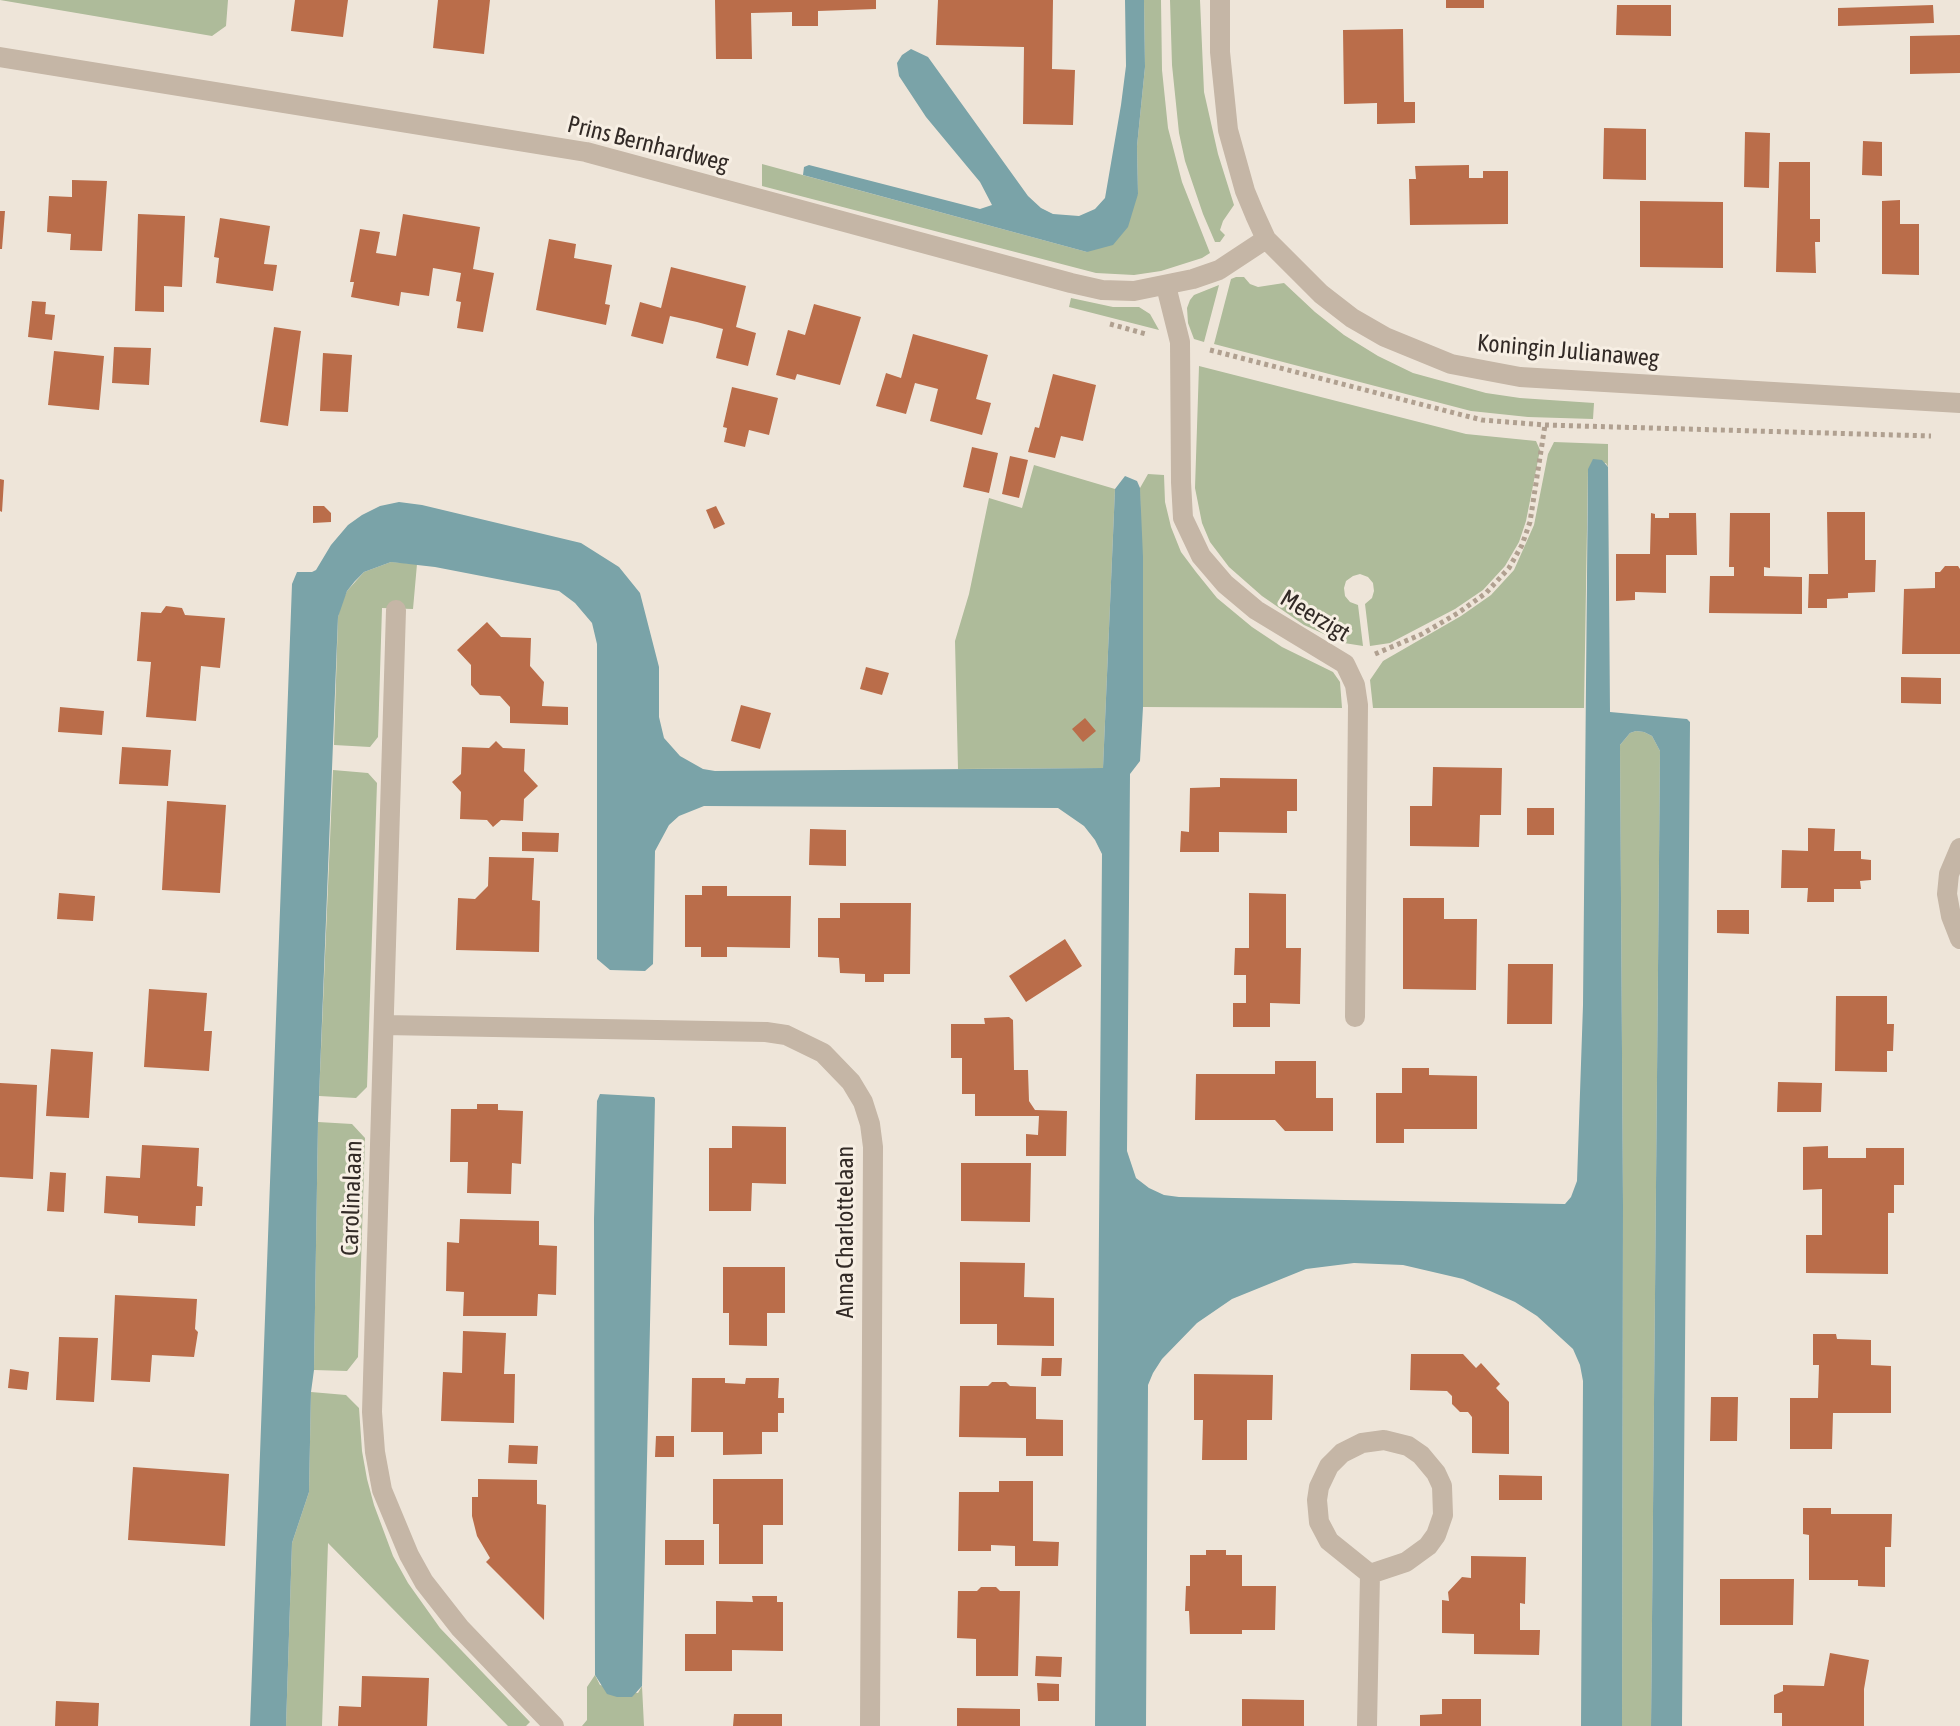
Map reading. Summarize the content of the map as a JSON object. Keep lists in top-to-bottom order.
{
  "streets": {
    "street": [
      "Prins Bernhardweg",
      "Koningin Julianaweg",
      "Meerzigt",
      "Carolinalaan",
      "Anna Charlottelaan"
    ]
  },
  "crossings": [
    ["Prins Bernhardweg", "Koningin Julianaweg"],
    ["Prins Bernhardweg", "Meerzigt"],
    ["Carolinalaan", "Anna Charlottelaan"]
  ]
}
